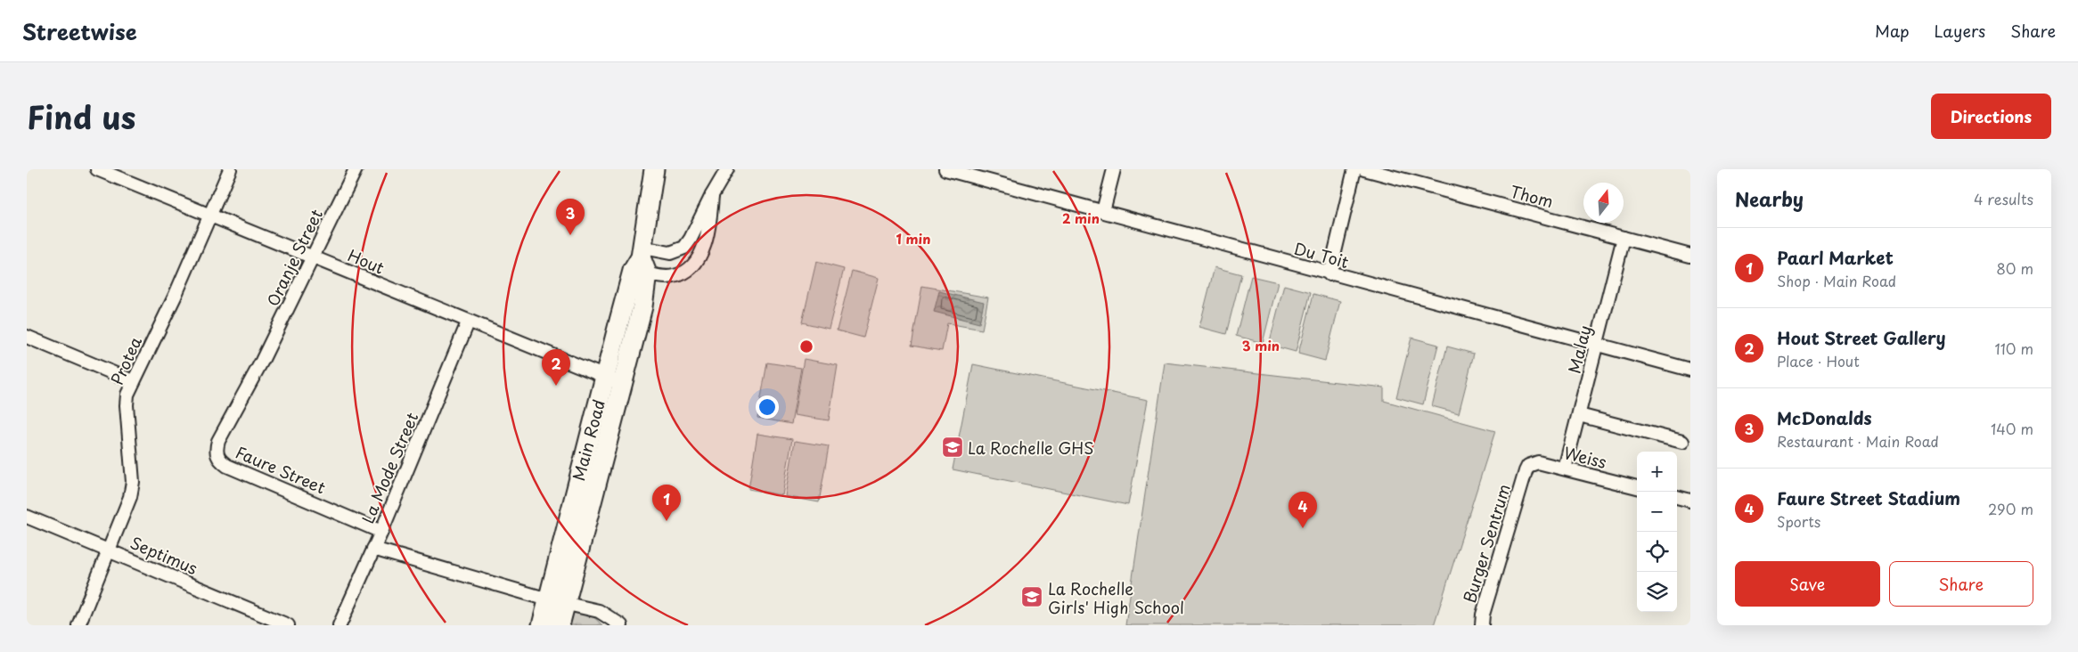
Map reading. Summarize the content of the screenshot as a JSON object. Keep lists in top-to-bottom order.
{
  "streets": {
    "main road": ["Main Road"],
    "street": [
      "Thom",
      "Du Toit",
      "Oranje Street",
      "Hout",
      "Malay",
      "Protea",
      "Weiss",
      "La Mode Street",
      "Faure Street",
      "Burger Sentrum",
      "Septimus"
    ]
  },
  "crossings": [
    ["Thom", "Malay"],
    ["Du Toit", "Malay"],
    ["Oranje Street", "Hout"],
    ["Oranje Street", "Faure Street"],
    ["Hout", "Protea"],
    ["Hout", "Main Road"],
    ["Hout", "La Mode Street"],
    ["Malay", "Weiss"],
    ["Protea", "Septimus"],
    ["Weiss", "Burger Sentrum"],
    ["La Mode Street", "Faure Street"]
  ],
  "places": {
    "school or university": ["La Rochelle GHS", "La Rochelle Girls' High School"]
  },
  "north": "top",
  "page": {
    "header": "Streetwise",
    "nav": ["Map", "Layers", "Share"],
    "title": "Find us",
    "buttons": [
      "Directions",
      ["Save", "Share"]
    ],
    "heading": ["Nearby", "4 results"],
    "pins": [
      "3",
      "2",
      "1",
      "4"
    ],
    "list": [
      {
        "mark": "1",
        "name": "Paarl Market",
        "note": "Shop · Main Road",
        "value": "80 m"
      },
      {
        "mark": "2",
        "name": "Hout Street Gallery",
        "note": "Place · Hout",
        "value": "110 m"
      },
      {
        "mark": "3",
        "name": "McDonalds",
        "note": "Restaurant · Main Road",
        "value": "140 m"
      },
      {
        "mark": "4",
        "name": "Faure Street Stadium",
        "note": "Sports",
        "value": "290 m"
      }
    ],
    "map_buttons": ["+", "−"]
  },
  "rings": ["2 min", "1 min", "3 min"]
}
